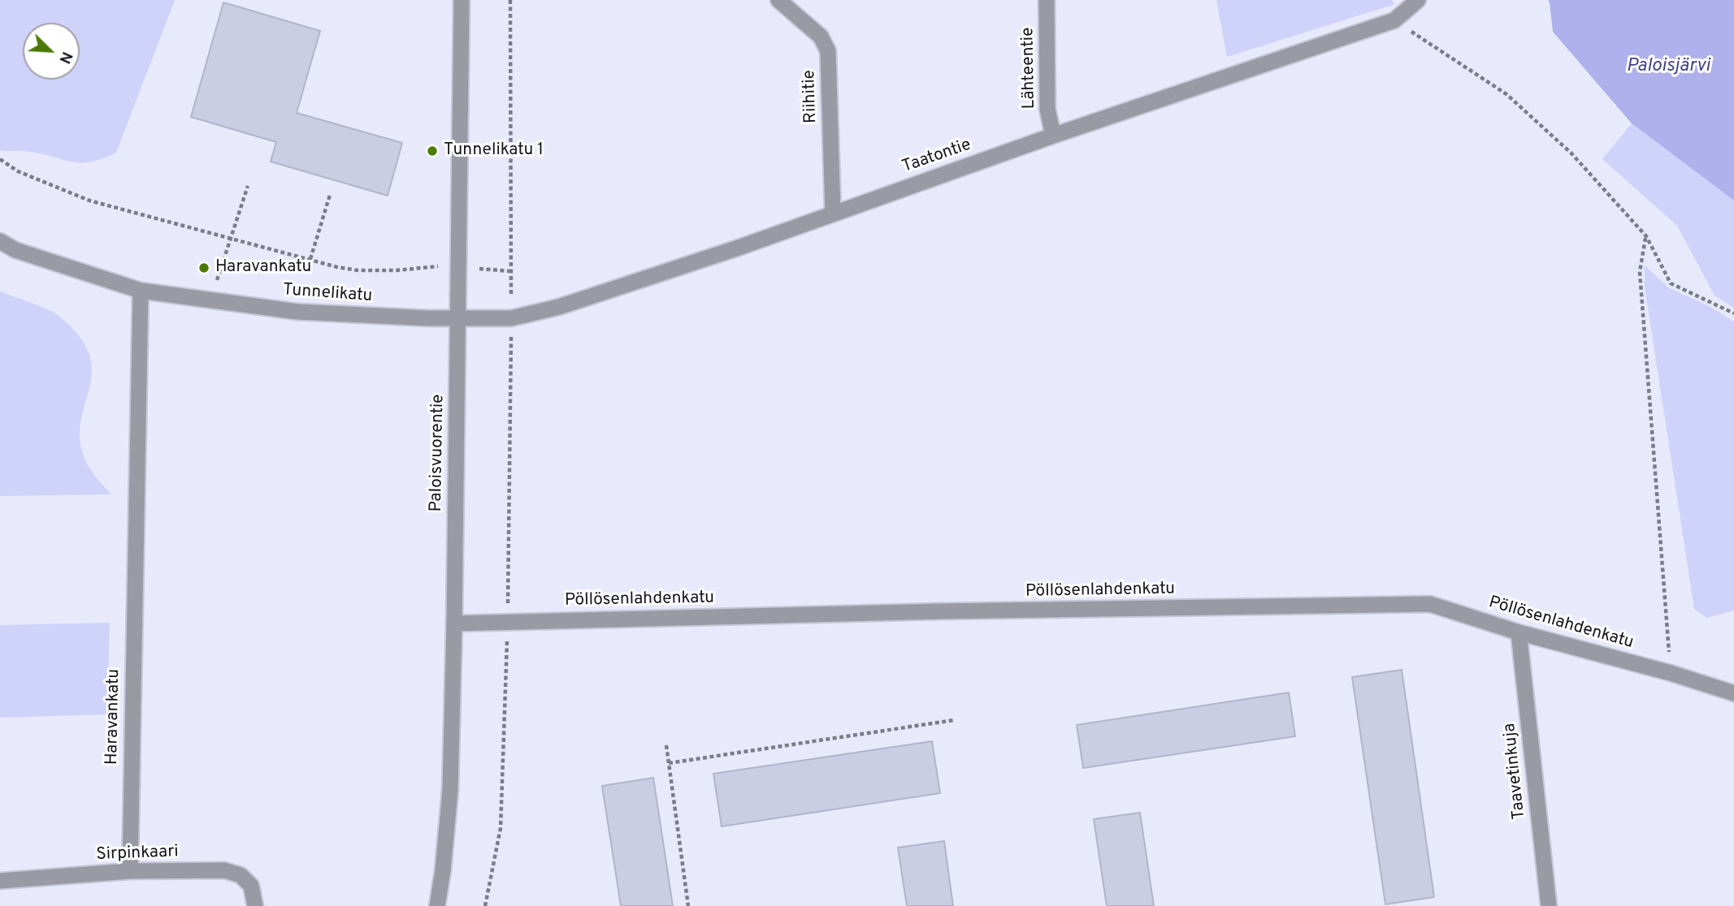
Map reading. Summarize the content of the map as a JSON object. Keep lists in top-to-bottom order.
{
  "streets": {
    "street": [
      "Lähteentie",
      "Riihitie",
      "Taatontie",
      "Tunnelikatu",
      "Paloisvuorentie",
      "Pöllösenlahdenkatu",
      "Haravankatu",
      "Taavetinkuja",
      "Sirpinkaari"
    ]
  },
  "crossings": [
    ["Lähteentie", "Taatontie"],
    ["Riihitie", "Taatontie"],
    ["Taatontie", "Tunnelikatu"],
    ["Taatontie", "Paloisvuorentie"],
    ["Tunnelikatu", "Paloisvuorentie"],
    ["Tunnelikatu", "Haravankatu"],
    ["Paloisvuorentie", "Pöllösenlahdenkatu"],
    ["Pöllösenlahdenkatu", "Taavetinkuja"],
    ["Haravankatu", "Sirpinkaari"]
  ],
  "water": ["Paloisjärvi"],
  "places": ["Tunnelikatu 1", "Haravankatu"],
  "north": "bottom right"
}
